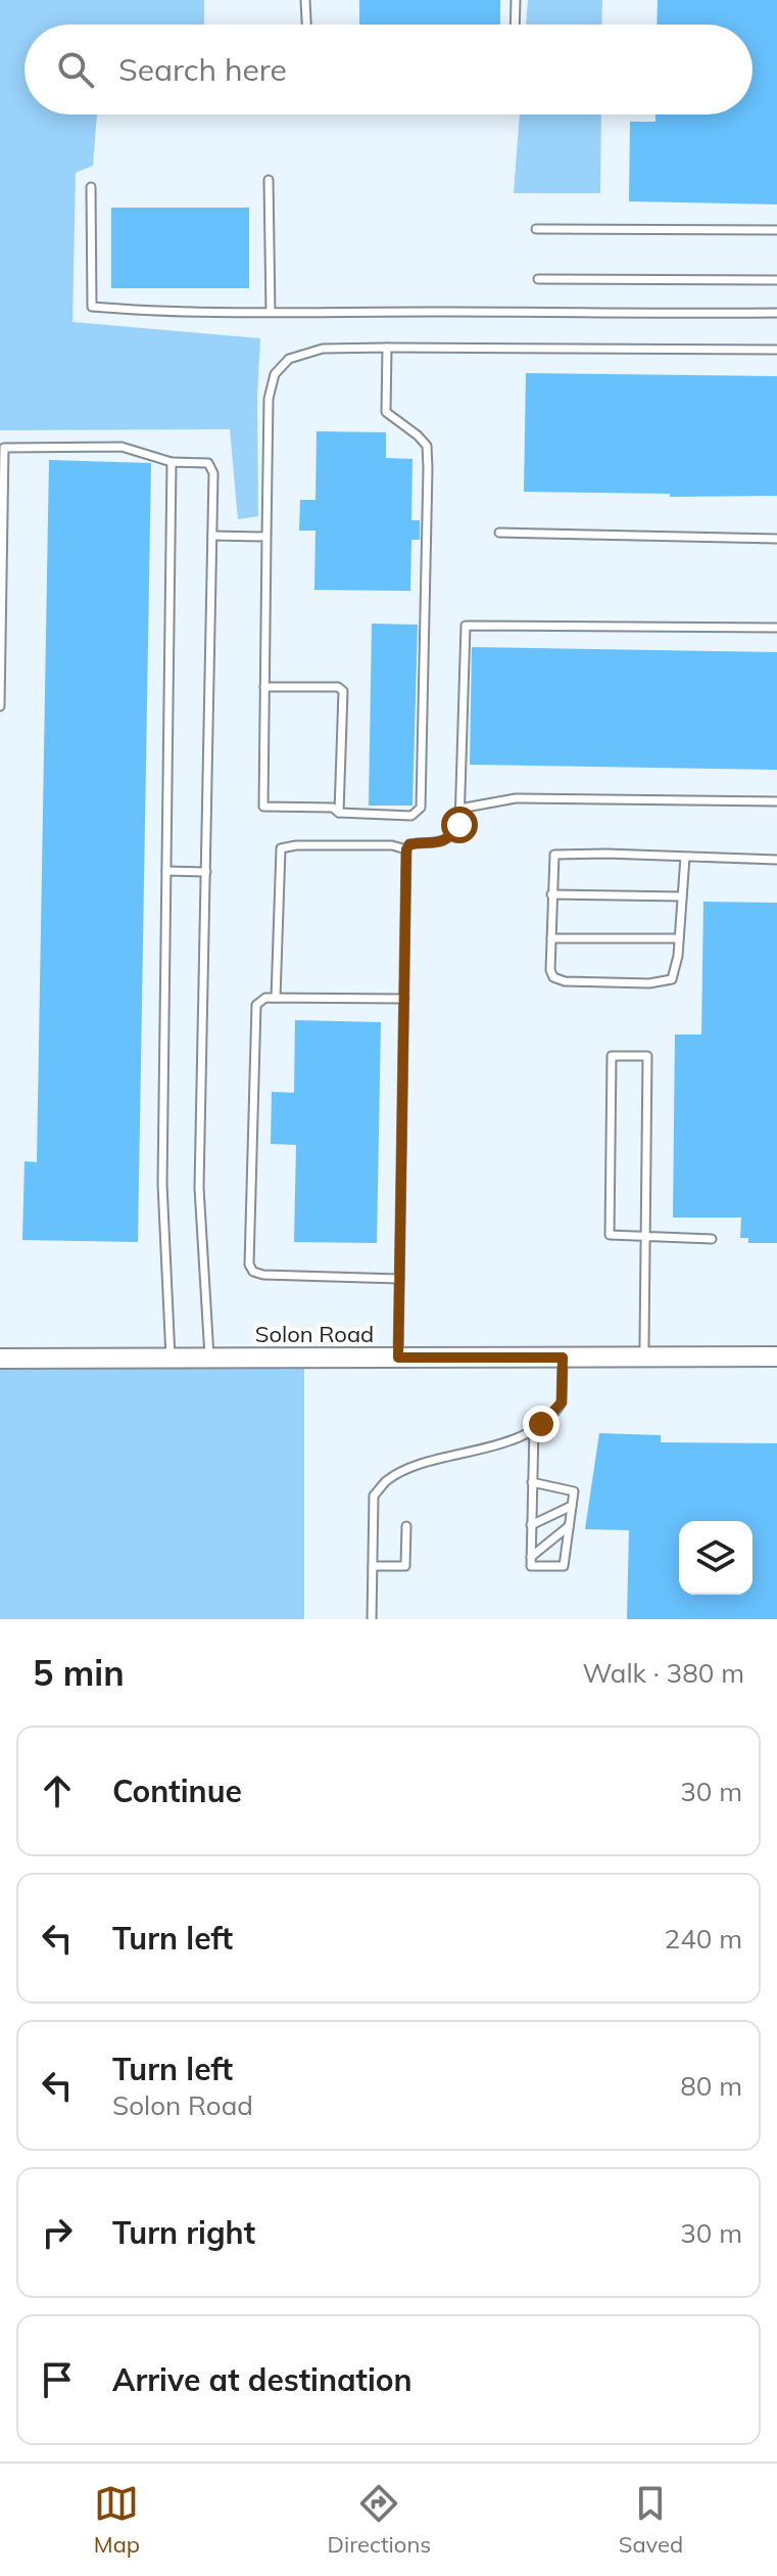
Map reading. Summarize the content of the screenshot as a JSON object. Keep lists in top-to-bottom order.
{
  "streets": {
    "street": ["Solon Road"]
  },
  "page": {
    "search": "Search here",
    "heading": ["5 min", "Walk · 380 m"],
    "list": [
      ["Continue", "30 m"],
      ["Turn left", "240 m"],
      ["Turn left", "Solon Road", "80 m"],
      ["Turn right", "30 m"],
      "Arrive at destination"
    ],
    "nav": ["Map", "Directions", "Saved"]
  }
}
